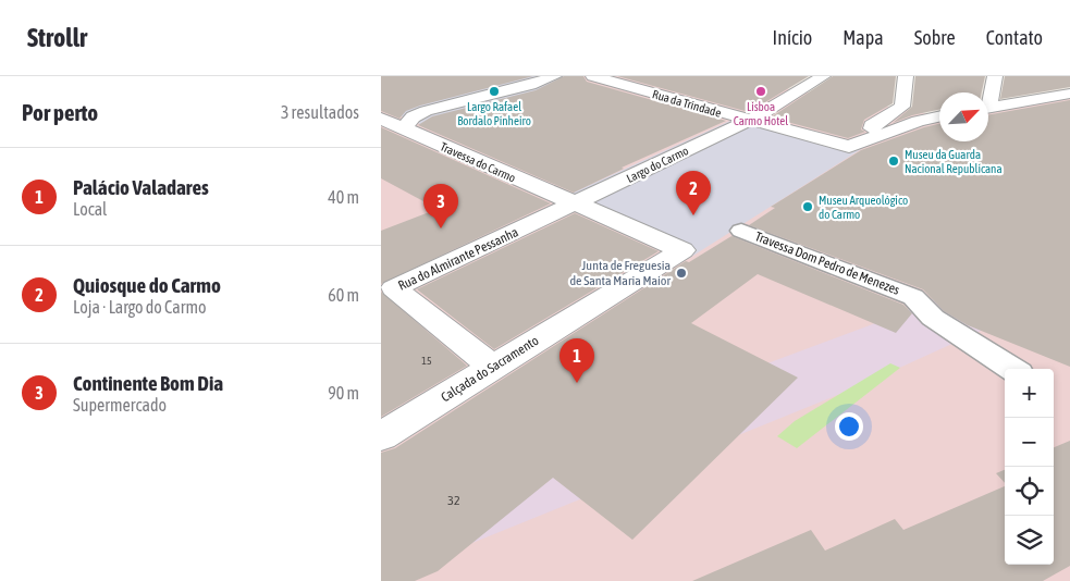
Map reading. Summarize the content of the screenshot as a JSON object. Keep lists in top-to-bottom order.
{
  "streets": {
    "street": [
      "Rua da Trindade",
      "Travessa do Carmo",
      "Largo do Carmo",
      "Rua do Almirante Pessanha",
      "Travessa Dom Pedro de Menezes",
      "Calçada do Sacramento"
    ]
  },
  "crossings": [
    ["Rua da Trindade", "Largo do Carmo"],
    ["Travessa do Carmo", "Largo do Carmo"],
    ["Travessa do Carmo", "Rua do Almirante Pessanha"],
    ["Travessa do Carmo", "Calçada do Sacramento"],
    ["Largo do Carmo", "Rua do Almirante Pessanha"],
    ["Largo do Carmo", "Calçada do Sacramento"],
    ["Rua do Almirante Pessanha", "Calçada do Sacramento"]
  ],
  "places": [
    "Largo Rafael Bordalo Pinheiro",
    "Lisboa Carmo Hotel",
    "Museu da Guarda Nacional Republicana",
    "Museu Arqueológico do Carmo",
    "Junta de Freguesia de Santa Maria Maior"
  ],
  "house_numbers": ["15", "32"],
  "north": "top right",
  "page": {
    "header": "Strollr",
    "nav": [
      "Início",
      "Mapa",
      "Sobre",
      "Contato"
    ],
    "heading": ["Por perto", "3 resultados"],
    "list": [
      {
        "mark": "1",
        "name": "Palácio Valadares",
        "note": "Local",
        "value": "40 m"
      },
      {
        "mark": "2",
        "name": "Quiosque do Carmo",
        "note": "Loja · Largo do Carmo",
        "value": "60 m"
      },
      {
        "mark": "3",
        "name": "Continente Bom Dia",
        "note": "Supermercado",
        "value": "90 m"
      }
    ],
    "pins": ["2", "3", "1"],
    "map_buttons": ["+", "−"]
  }
}
